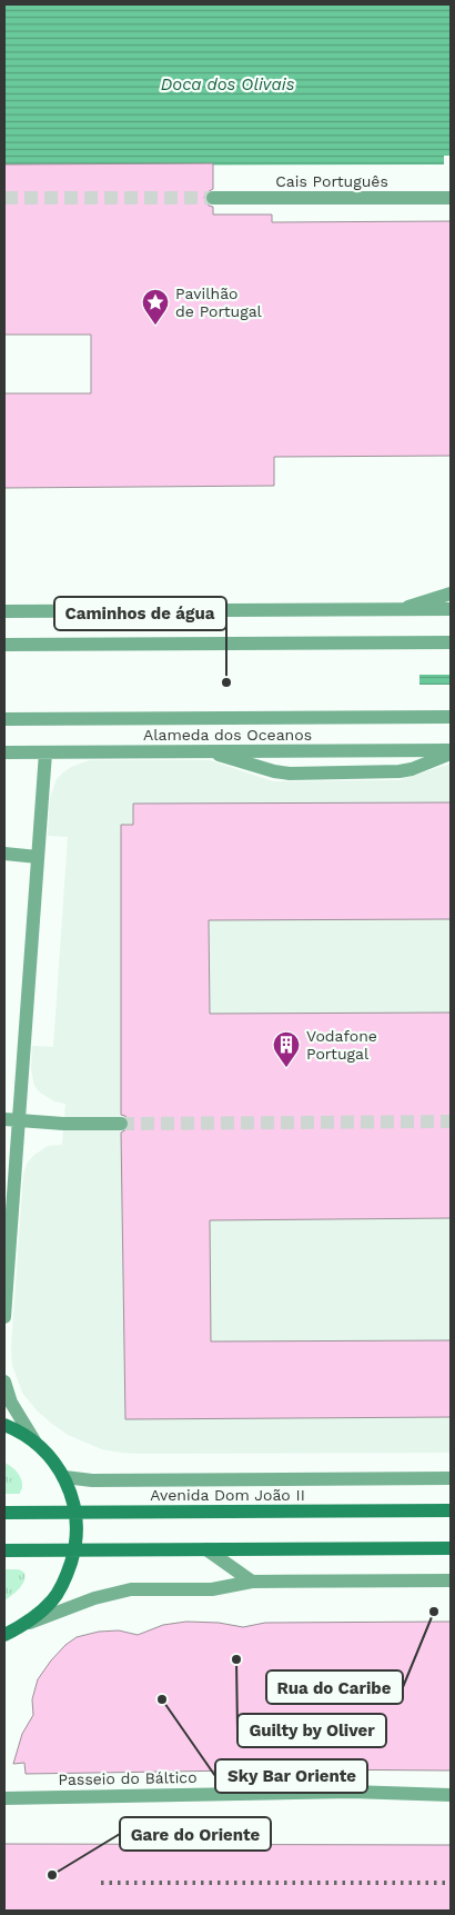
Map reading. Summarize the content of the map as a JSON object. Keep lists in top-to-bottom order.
{
  "streets": {
    "main road": ["Avenida Dom João II"],
    "street": ["Cais Português", "Alameda dos Oceanos", "Passeio do Báltico"]
  },
  "water": ["Doca dos Olivais"],
  "places": {
    "place": ["Pavilhão de Portugal"],
    "other": [
      "Caminhos de água",
      "Rua do Caribe",
      "Guilty by Oliver",
      "Sky Bar Oriente",
      "Gare do Oriente"
    ],
    "building": ["Vodafone Portugal"]
  }
}
